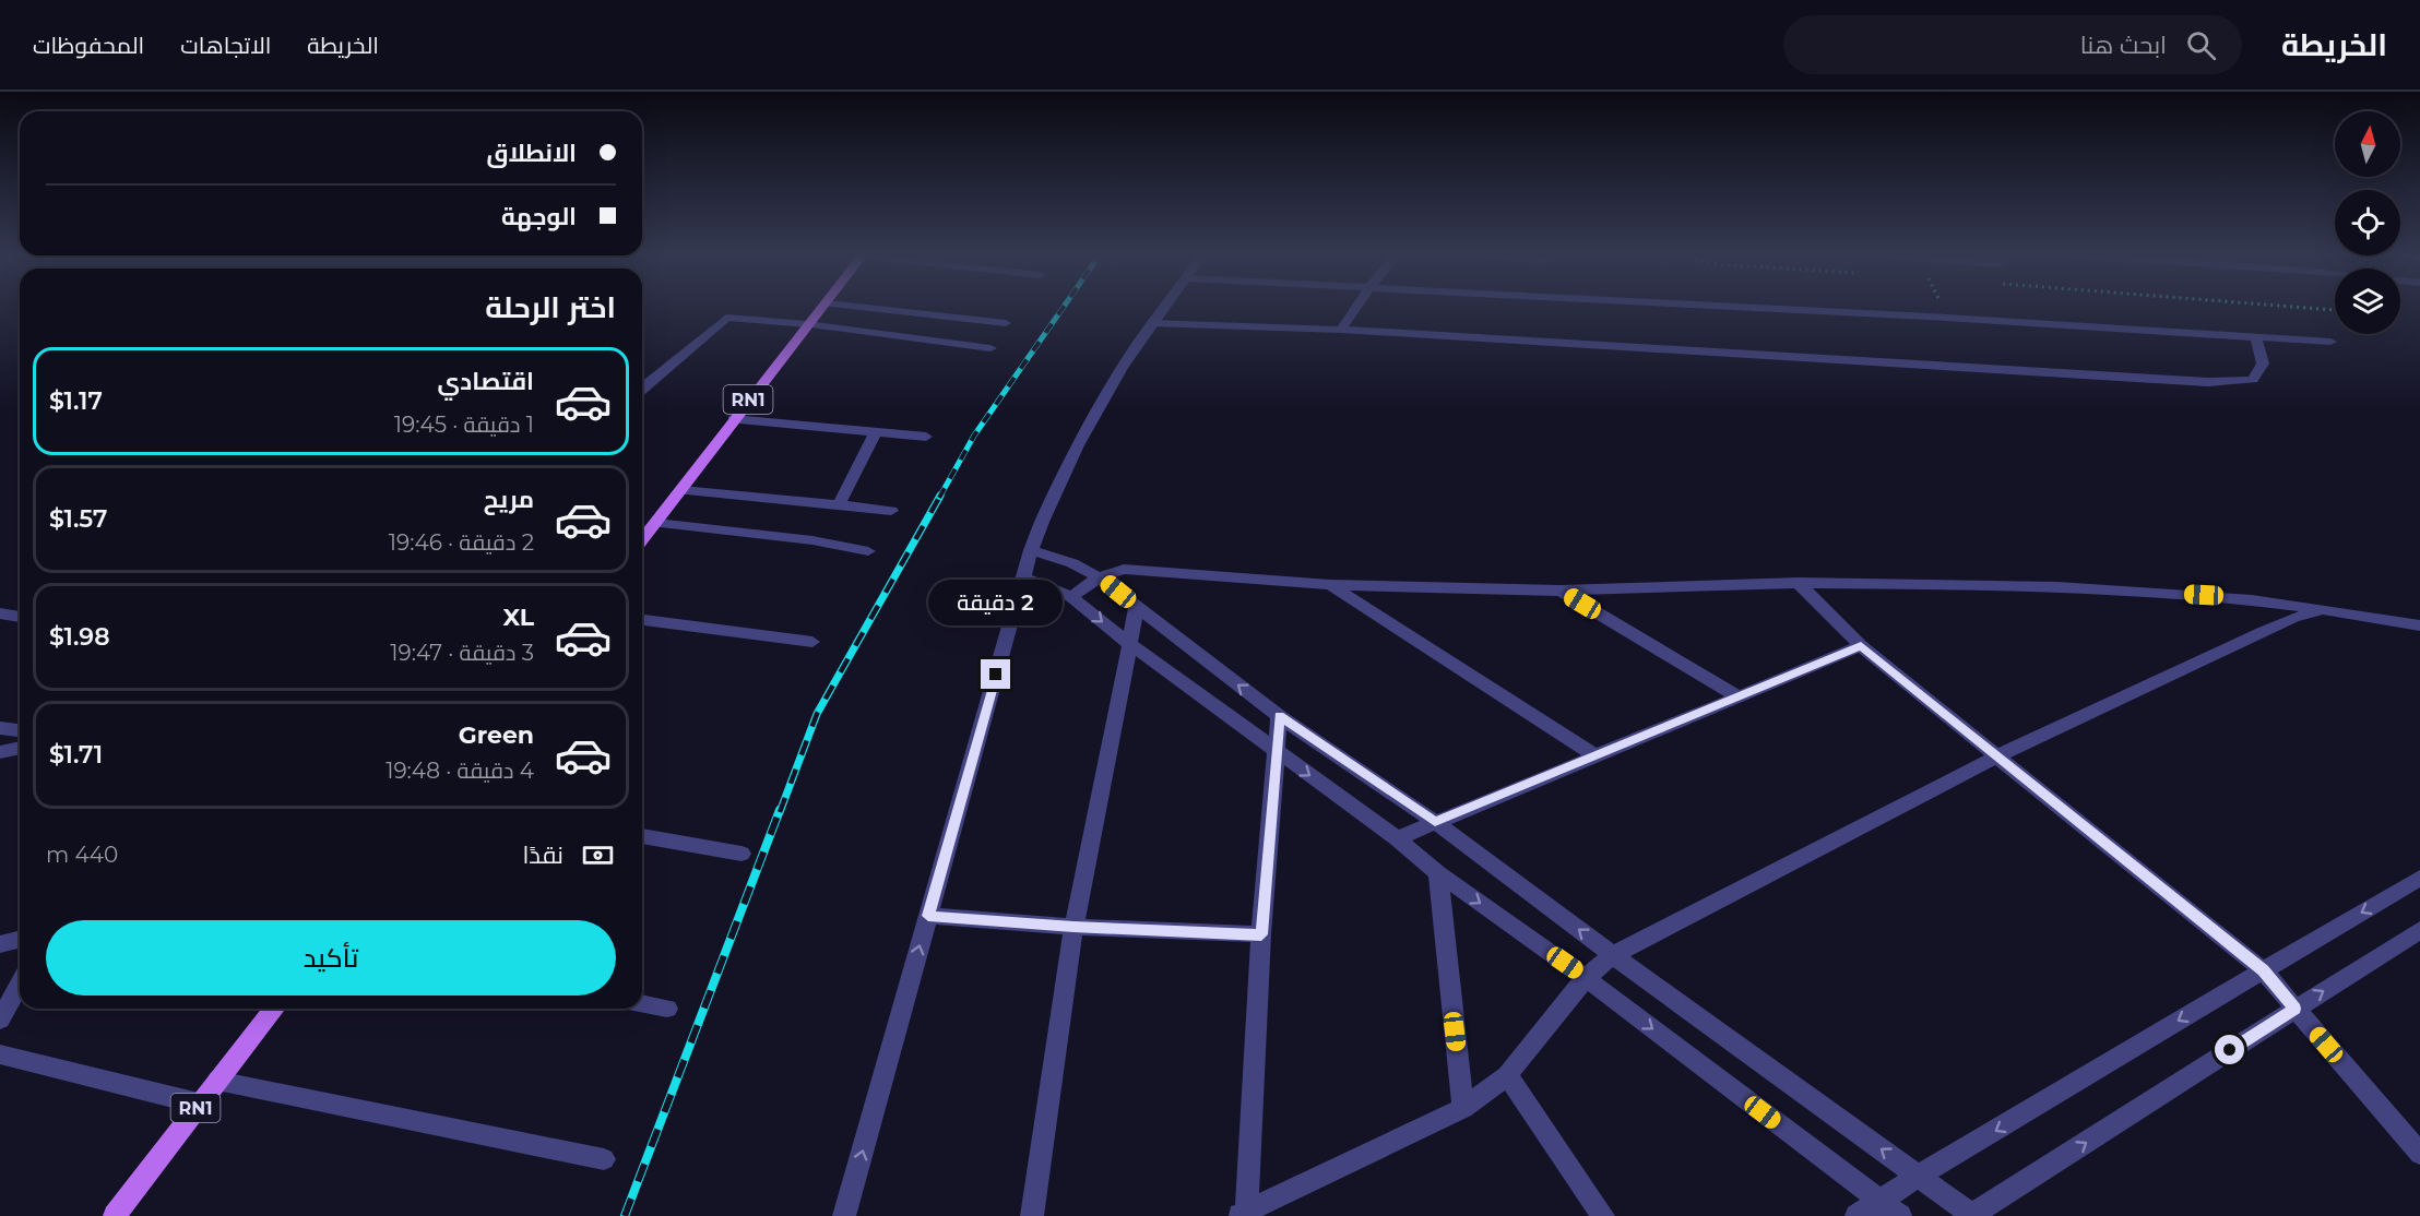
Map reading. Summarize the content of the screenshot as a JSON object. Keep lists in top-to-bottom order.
{
  "streets": {
    "main road": ["RN1"]
  },
  "north": "top",
  "page": {
    "header": "الخريطة",
    "search": "ابحث هنا",
    "nav": ["الخريطة", "الاتجاهات", "المحفوظات"],
    "banner": ["الانطلاق", "الوجهة"],
    "heading": "اختر الرحلة",
    "list": [
      {
        "name": "اقتصادي",
        "note": "1 دقيقة · 19:45",
        "value": "$1.17"
      },
      {
        "name": "مريح",
        "note": "2 دقيقة · 19:46",
        "value": "$1.57"
      },
      {
        "name": "XL",
        "note": "3 دقيقة · 19:47",
        "value": "$1.98"
      },
      {
        "name": "Green",
        "note": "4 دقيقة · 19:48",
        "value": "$1.71"
      }
    ],
    "bubble": "2 دقيقة",
    "pay": ["نقدًا", "440 m"],
    "buttons": "تأكيد"
  }
}
